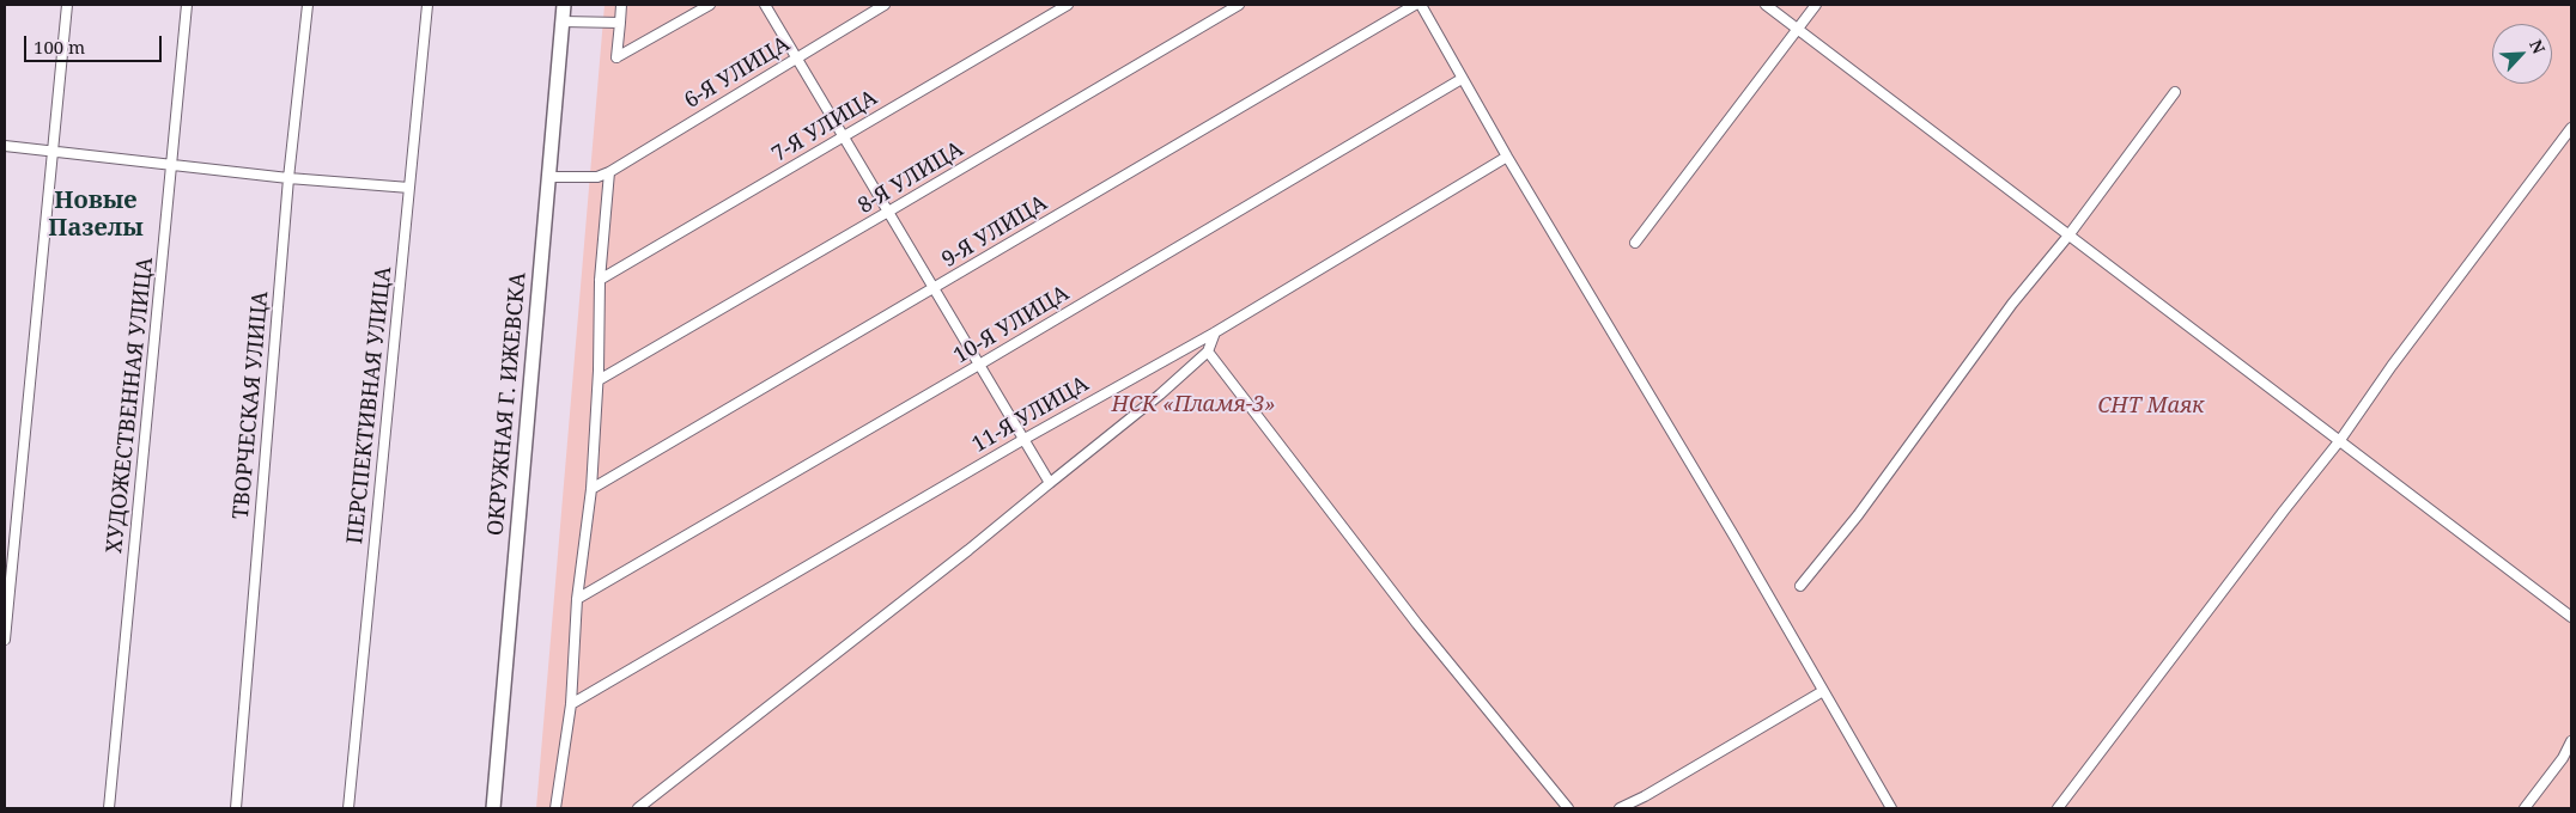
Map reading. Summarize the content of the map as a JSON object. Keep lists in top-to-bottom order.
{
  "streets": {
    "main road": ["ОКРУЖНАЯ Г. ИЖЕВСКА"],
    "street": [
      "6-Я УЛИЦА",
      "7-Я УЛИЦА",
      "8-Я УЛИЦА",
      "9-Я УЛИЦА",
      "10-Я УЛИЦА",
      "ХУДОЖЕСТВЕННАЯ УЛИЦА",
      "ТВОРЧЕСКАЯ УЛИЦА",
      "ПЕРСПЕКТИВНАЯ УЛИЦА",
      "11-Я УЛИЦА"
    ]
  },
  "districts": ["Новые Пазелы"],
  "parks": ["НСК «Пламя-3»", "СНТ Маяк"],
  "scale_bar": "100 m",
  "north": "top right"
}
